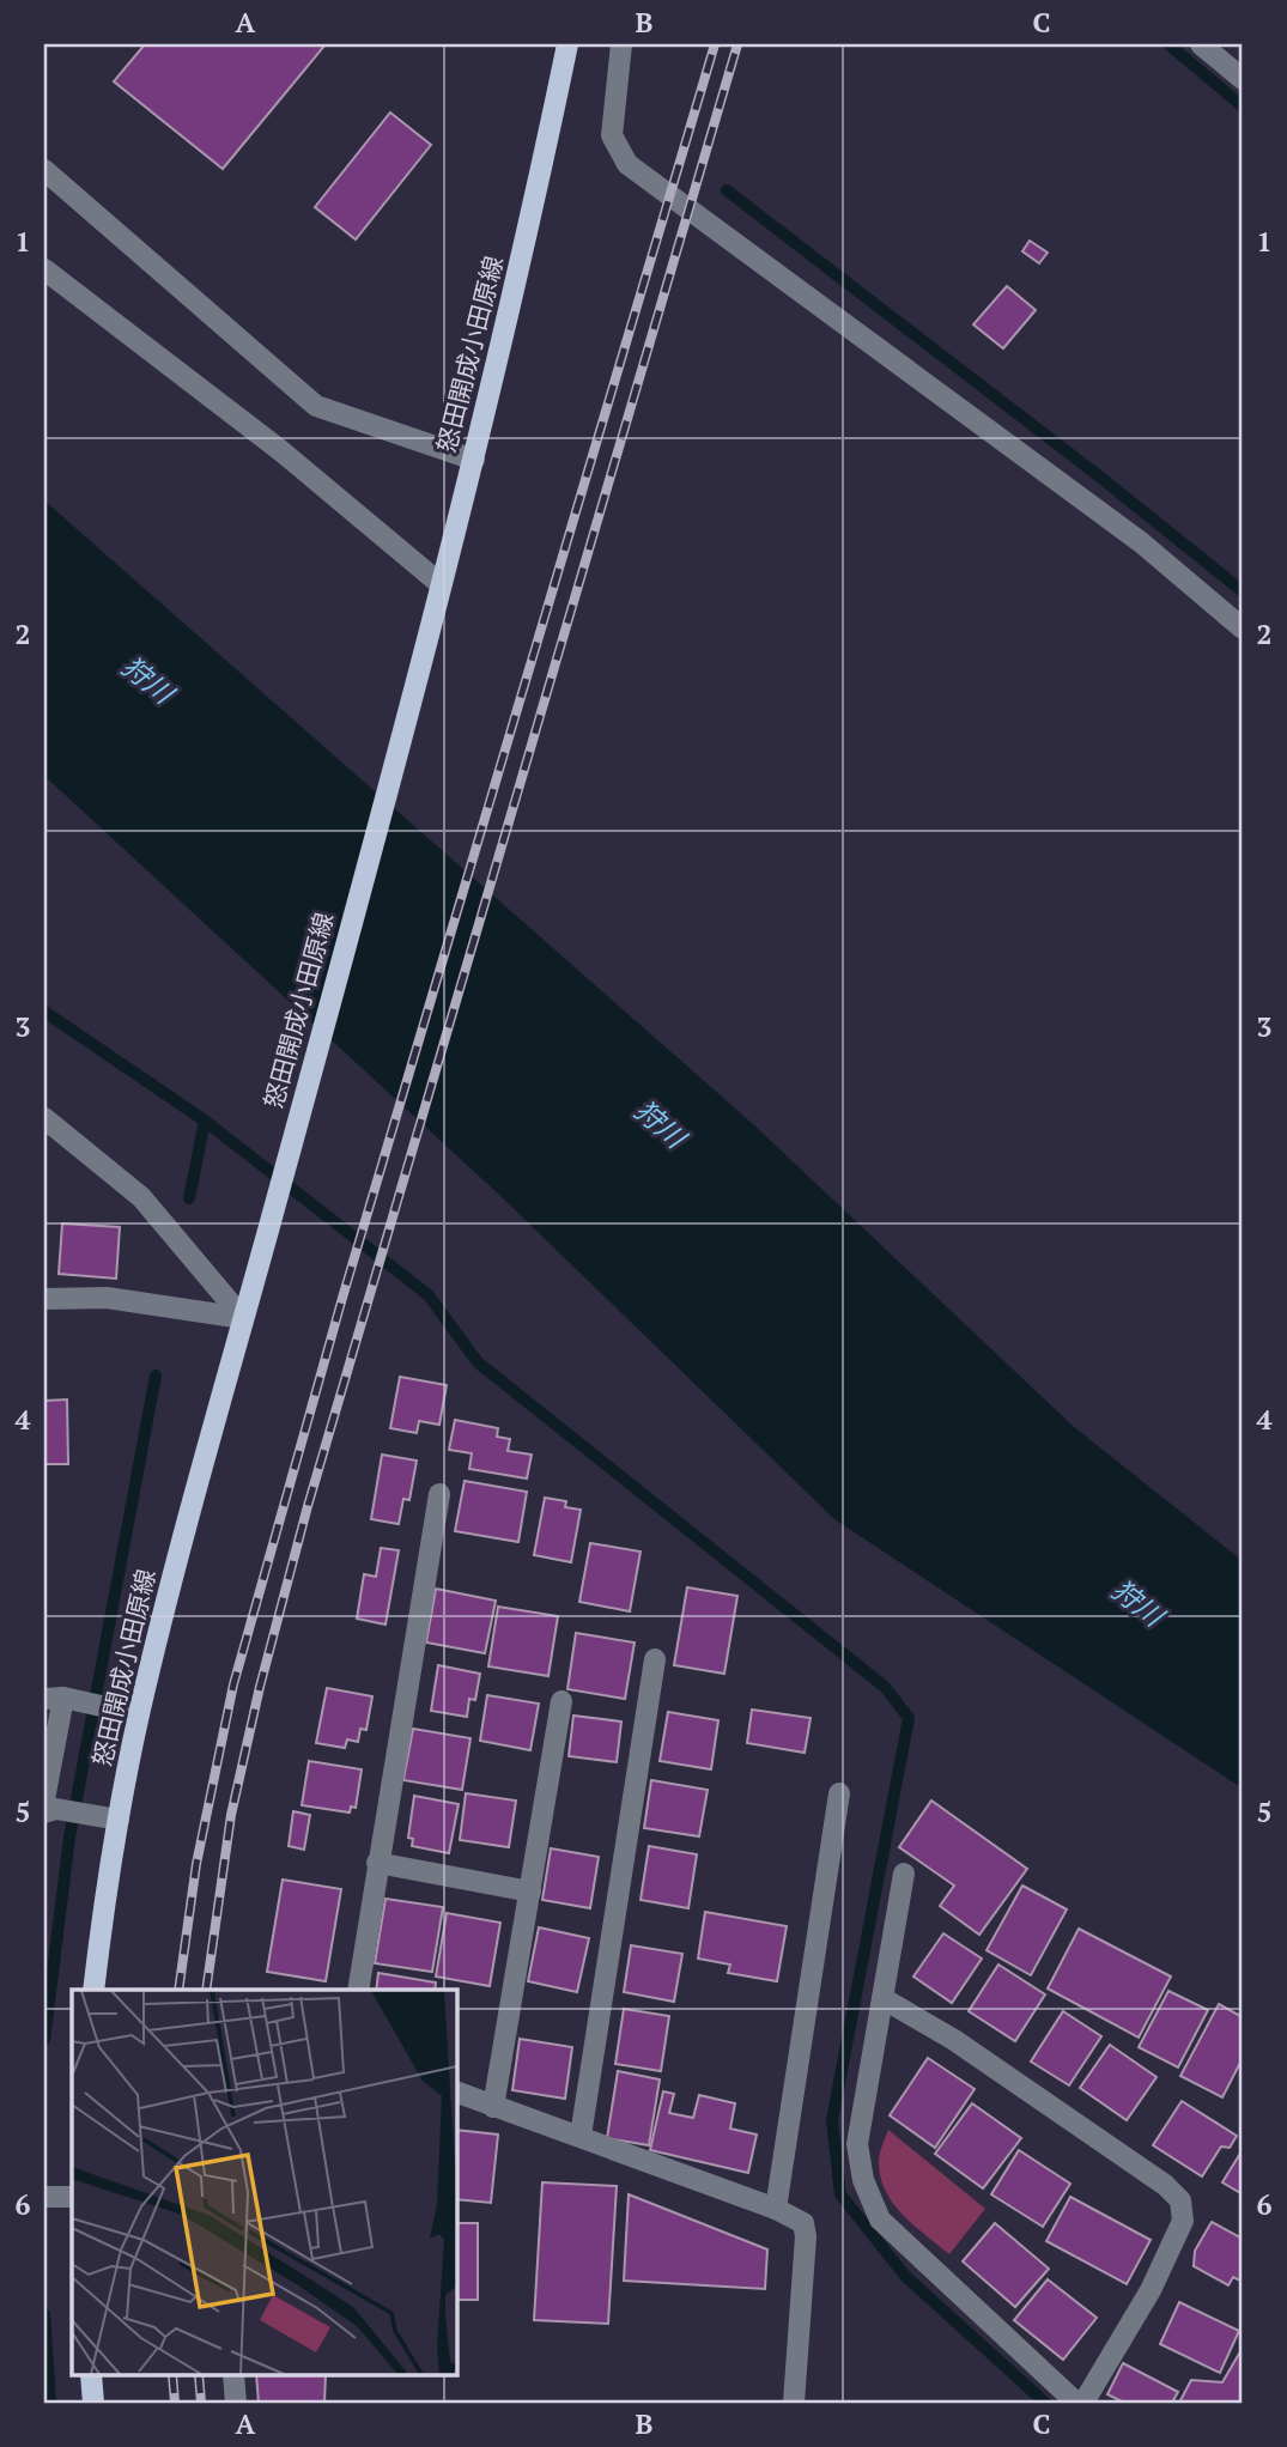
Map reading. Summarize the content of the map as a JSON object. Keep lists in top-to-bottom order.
{
  "streets": {
    "main road": ["怒田開成小田原線"]
  },
  "water": ["狩川"],
  "grid": {
    "columns": ["A", "B", "C"],
    "rows": [
      "1",
      "2",
      "3",
      "4",
      "5",
      "6"
    ]
  }
}
